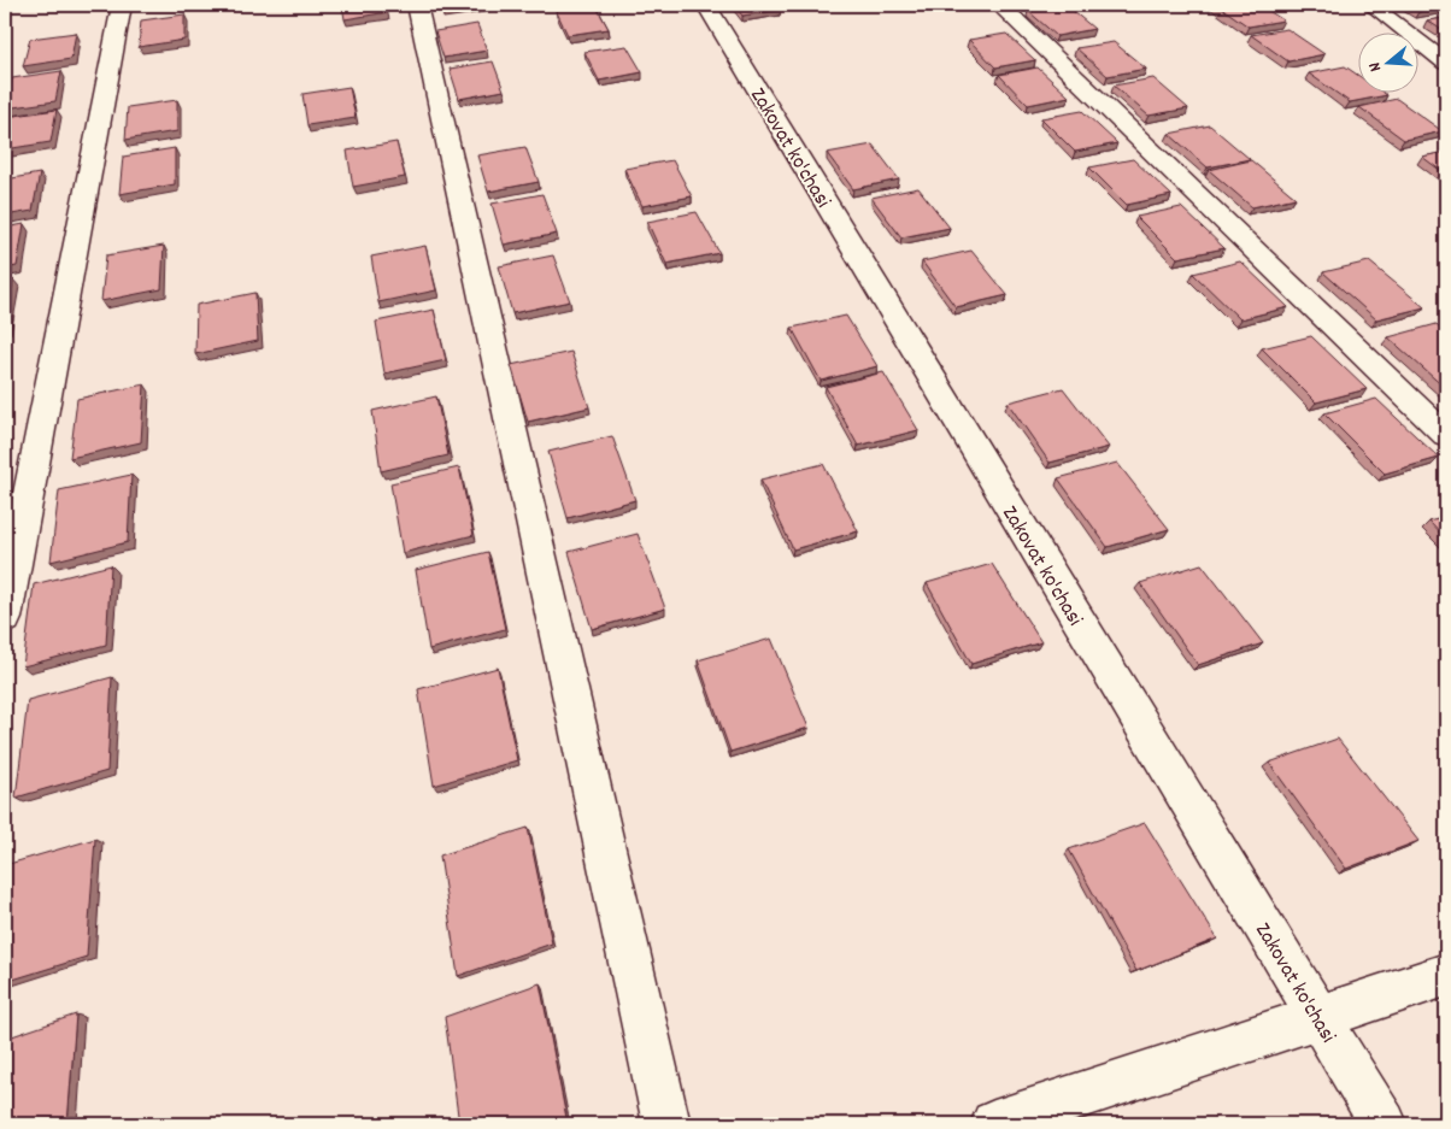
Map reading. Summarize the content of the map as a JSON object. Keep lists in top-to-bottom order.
{
  "streets": {
    "street": ["Zakovat ko'chasi"]
  },
  "north": "left"
}
